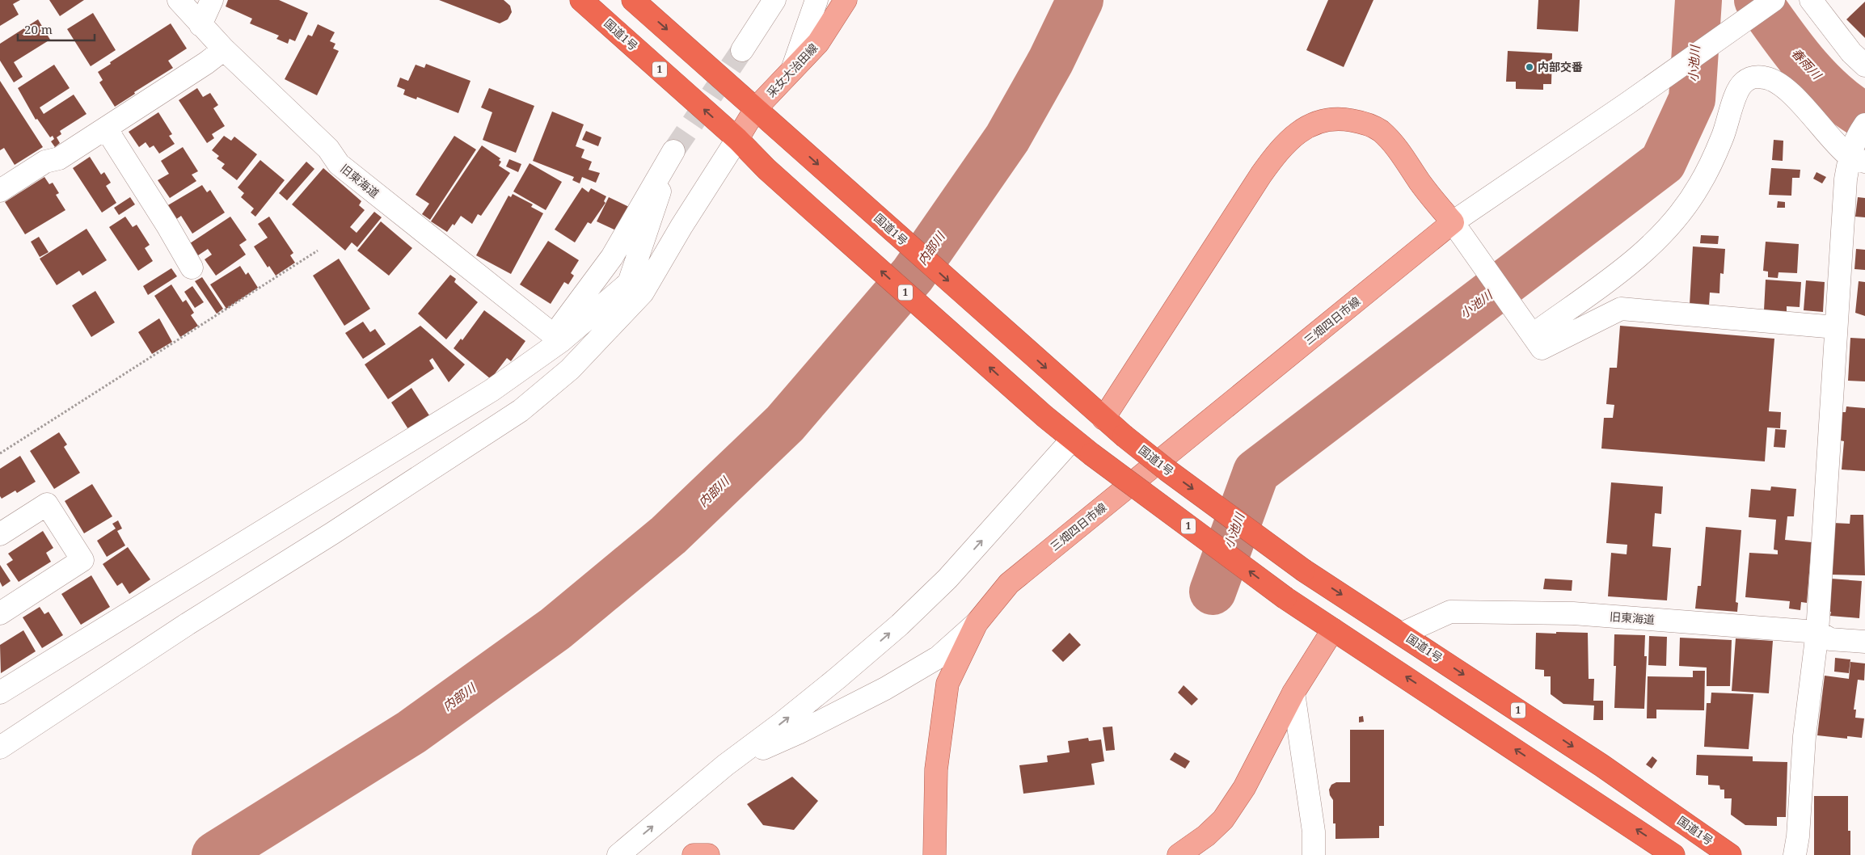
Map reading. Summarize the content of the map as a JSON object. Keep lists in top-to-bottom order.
{
  "streets": {
    "highway": ["国道1号", "1"],
    "main road": ["采女大治田線", "三畑四日市線"],
    "street": ["旧東海道"]
  },
  "crossings": [
    ["国道1号", "采女大治田線"],
    ["国道1号", "旧東海道"]
  ],
  "water": ["小池川", "春雨川", "内部川"],
  "places": ["内部交番"],
  "scale_bar": "20 m"
}
